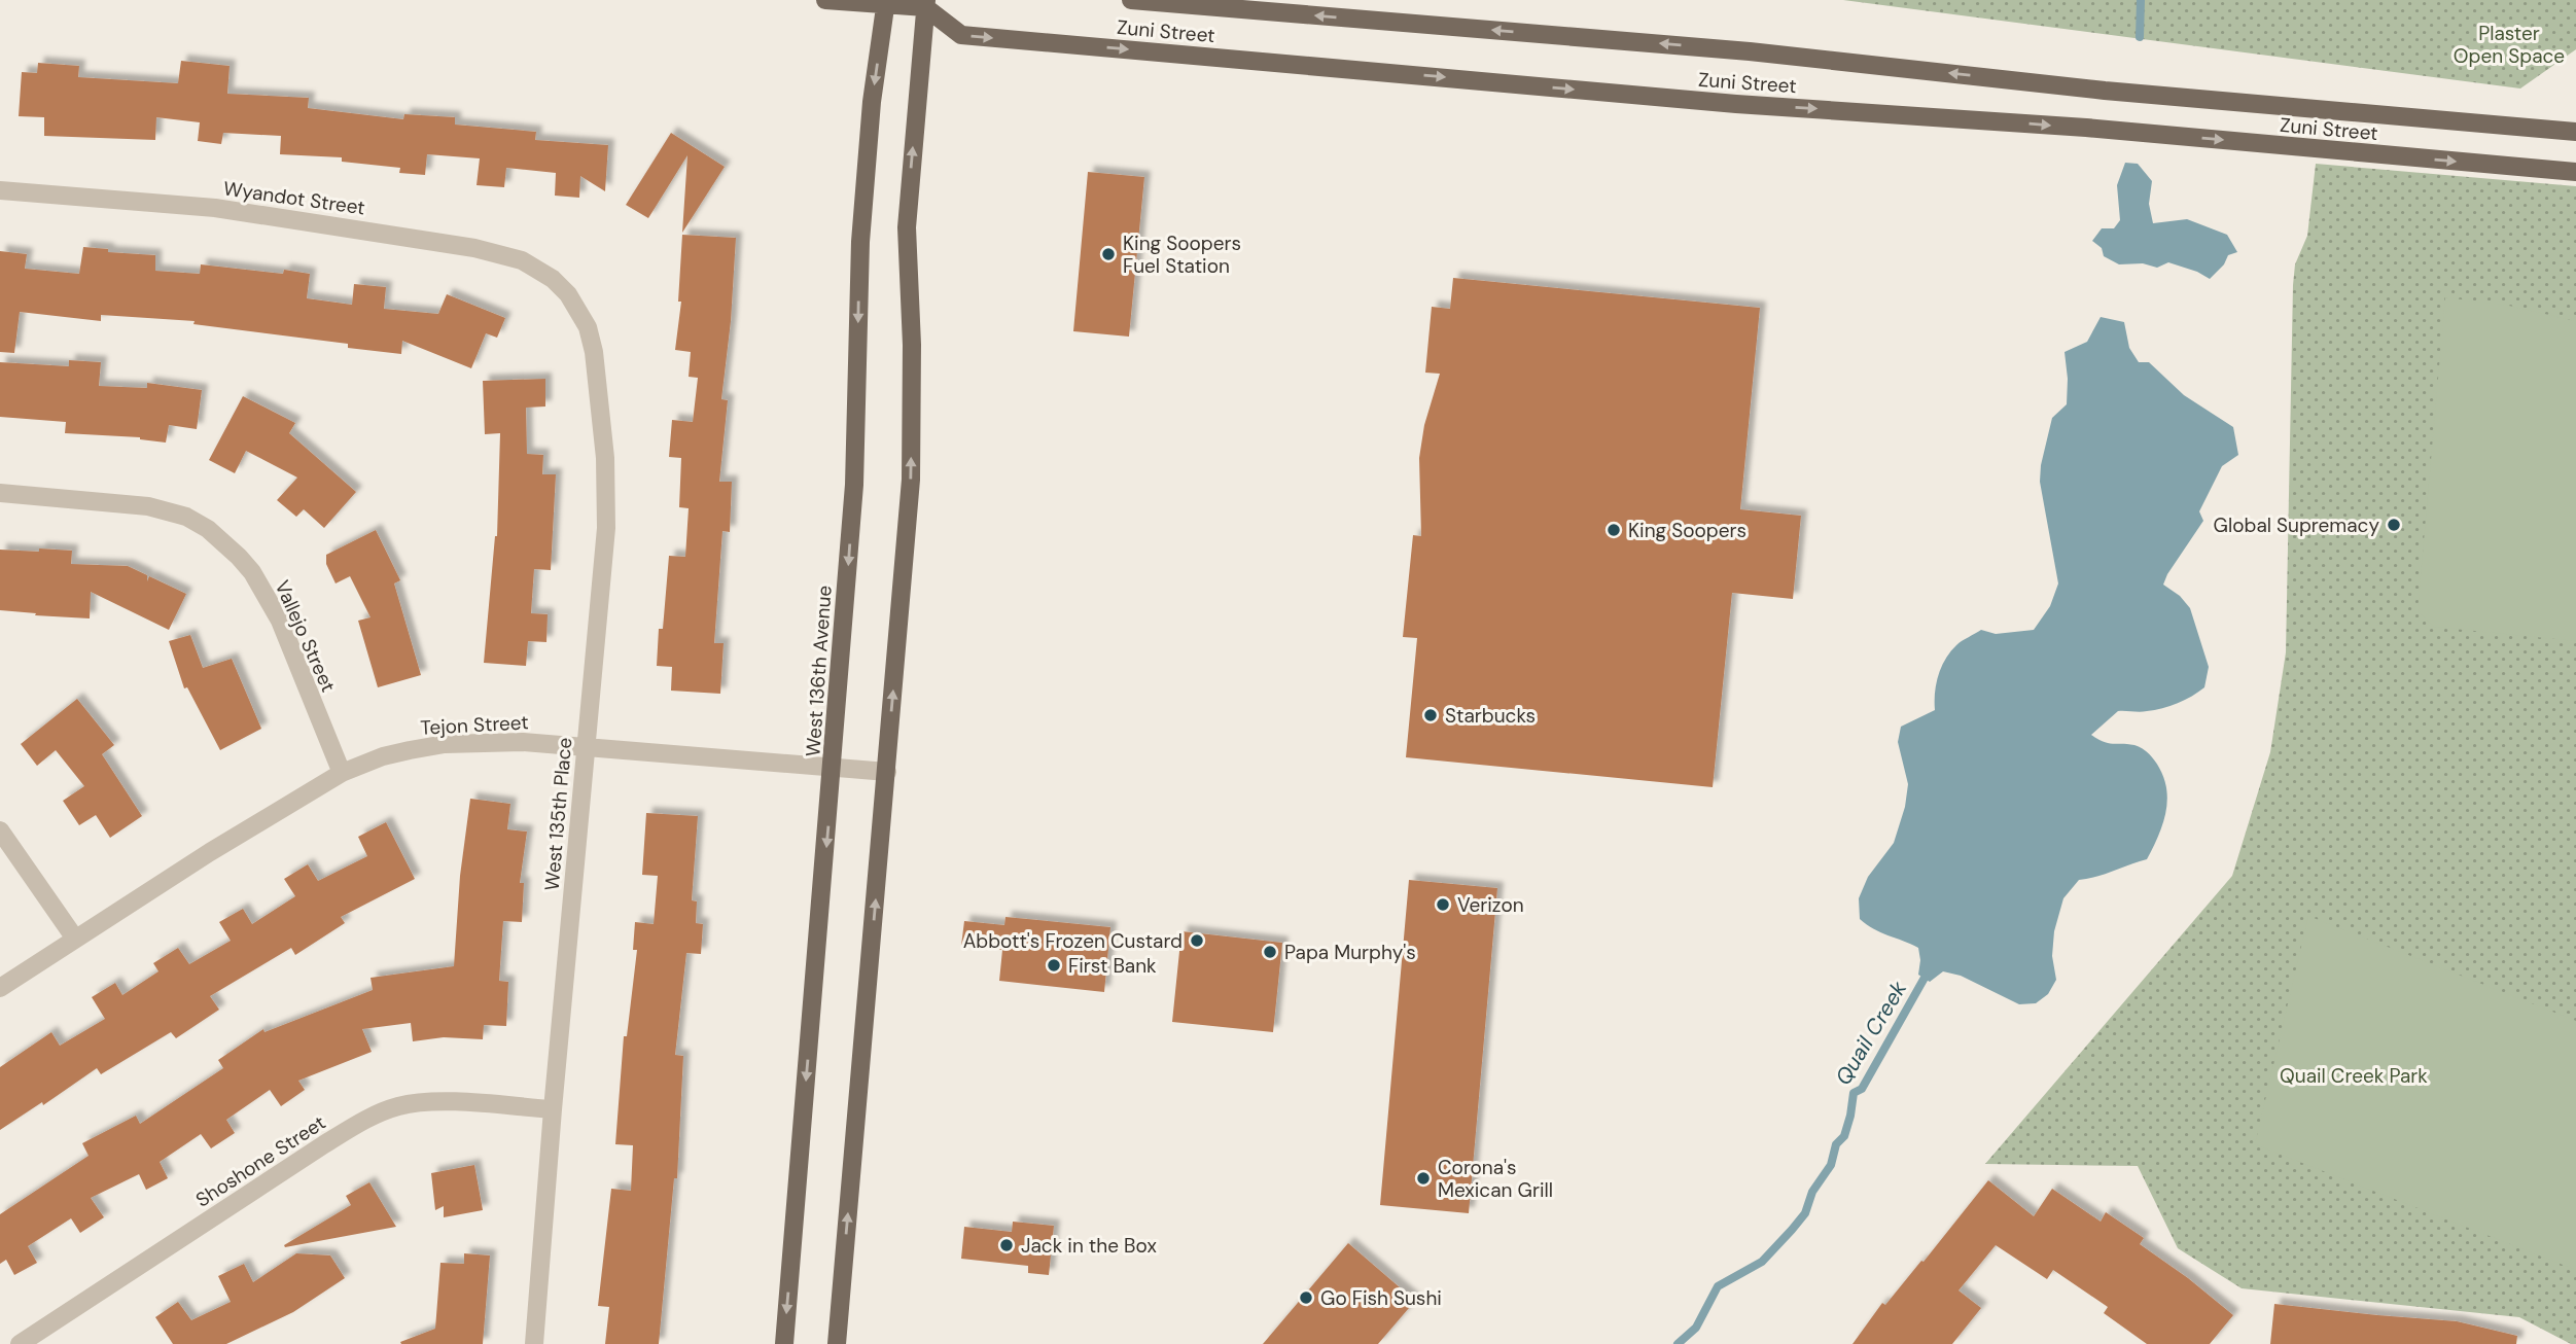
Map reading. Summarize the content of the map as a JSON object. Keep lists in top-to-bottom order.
{
  "streets": {
    "main road": ["Zuni Street", "West 136th Avenue"],
    "street": [
      "Wyandot Street",
      "Vallejo Street",
      "Tejon Street",
      "West 135th Place",
      "Shoshone Street"
    ]
  },
  "crossings": [
    ["Wyandot Street", "West 135th Place"],
    ["Vallejo Street", "Tejon Street"],
    ["West 136th Avenue", "Tejon Street"],
    ["Tejon Street", "West 135th Place"],
    ["West 135th Place", "Shoshone Street"]
  ],
  "water": ["Quail Creek"],
  "parks": ["Plaster Open Space", "Quail Creek Park"],
  "places": [
    "King Soopers Fuel Station",
    "Global Supremacy",
    "King Soopers",
    "Starbucks",
    "Verizon",
    "Abbott's Frozen Custard",
    "Papa Murphy's",
    "First Bank",
    "Corona's Mexican Grill",
    "Jack in the Box",
    "Go Fish Sushi"
  ]
}
